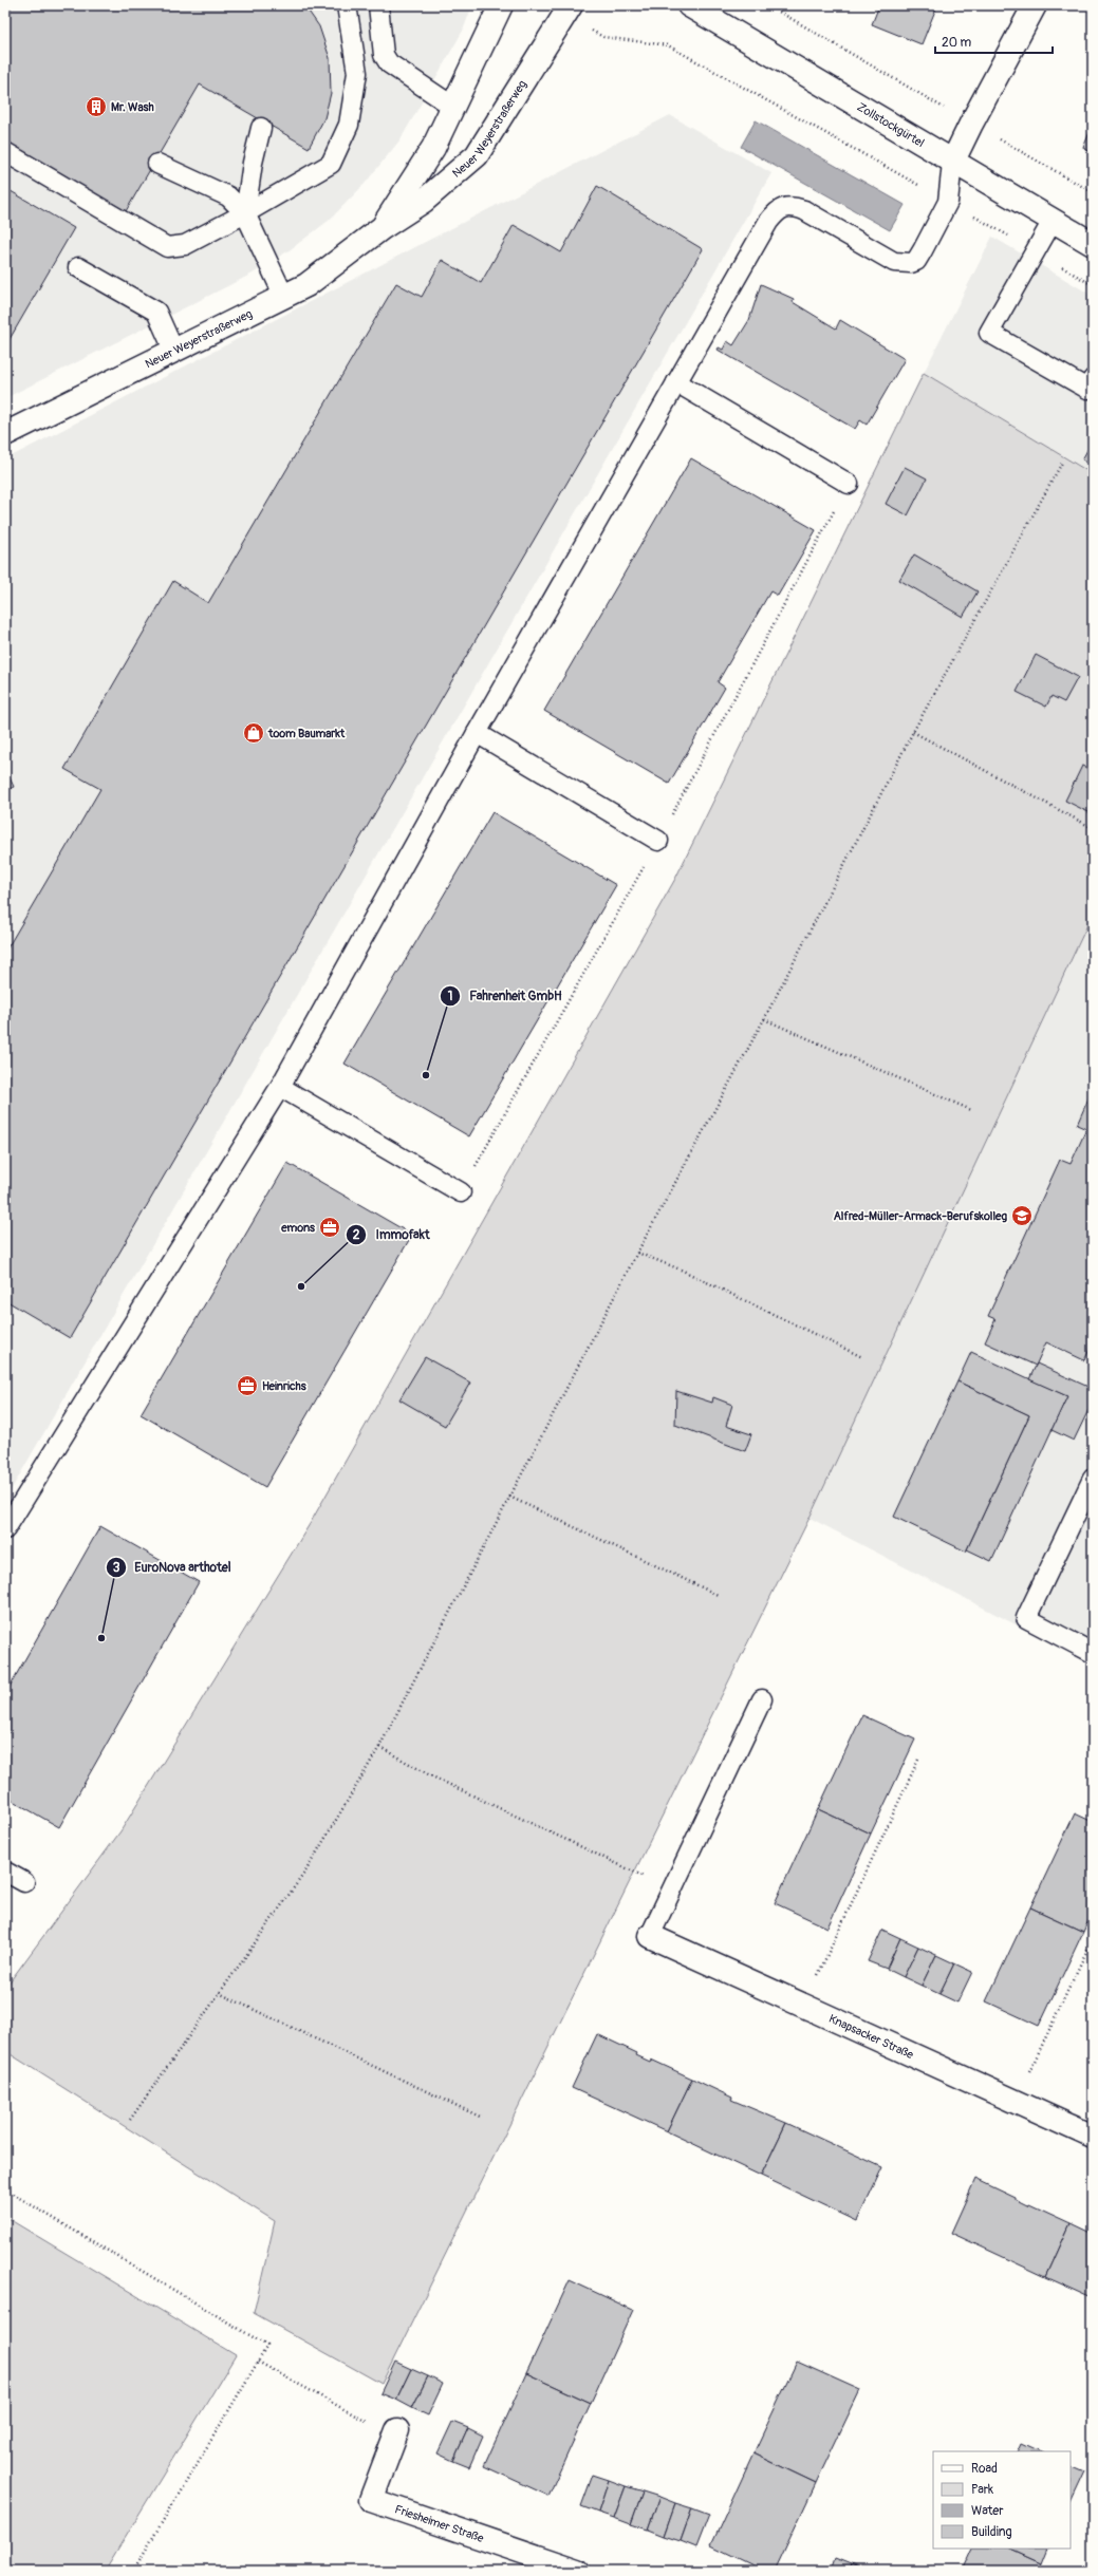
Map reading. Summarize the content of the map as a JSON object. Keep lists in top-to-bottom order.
{
  "streets": {
    "street": [
      "Zollstockgürtel",
      "Neuer Weyerstraßerweg",
      "Knapsacker Straße",
      "Friesheimer Straße"
    ]
  },
  "places": {
    "building": ["Mr. Wash"],
    "shop": ["toom Baumarkt"],
    "other": ["Fahrenheit GmbH", "Immofakt", "EuroNova arthotel"],
    "school or university": ["Alfred-Müller-Armack-Berufskolleg"],
    "office": ["emons", "Heinrichs"]
  },
  "legend": [
    "Road",
    "Park",
    "Water",
    "Building"
  ],
  "scale_bar": "20 m"
}
